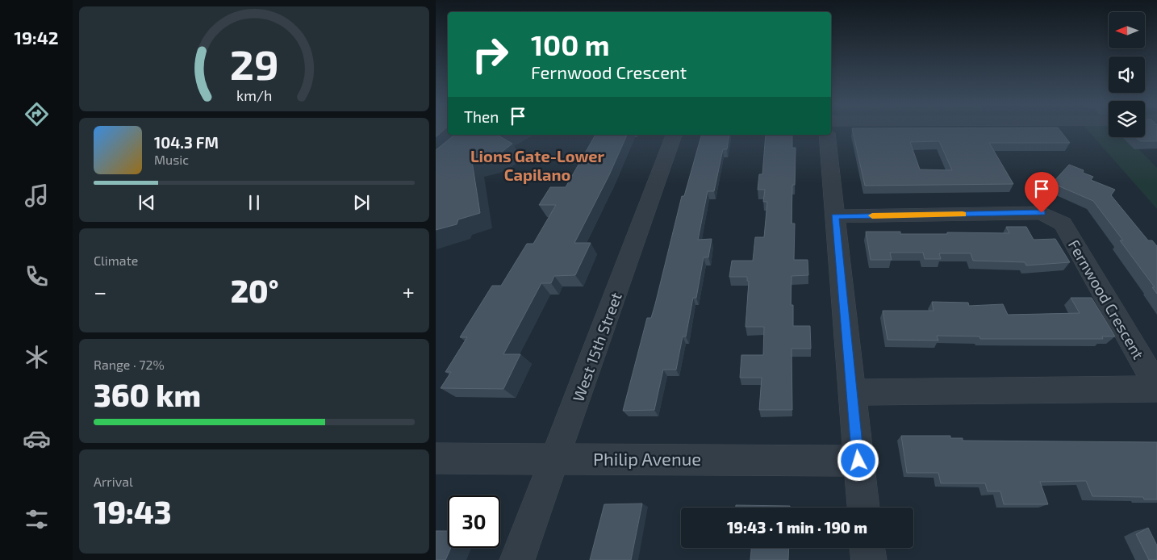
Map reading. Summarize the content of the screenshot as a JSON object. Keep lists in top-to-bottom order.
{
  "streets": {
    "street": ["Fernwood Crescent", "West 15th Street", "Philip Avenue"]
  },
  "crossings": [
    ["West 15th Street", "Philip Avenue"]
  ],
  "districts": ["Lions Gate-Lower Capilano"],
  "north": "left",
  "page": {
    "tabs": "19:42",
    "turn": ["100 m", "Fernwood Crescent"],
    "then": "Then",
    "song": ["104.3 FM", "Music"],
    "tile": [
      "Climate",
      ["Range · 72%", "360 km"],
      ["Arrival", "19:43"]
    ],
    "heat": ["−", "20°", "+"],
    "limit": "30",
    "trip": "19:43 · 1 min · 190 m",
    "gauge": ["29", "km/h"]
  }
}
